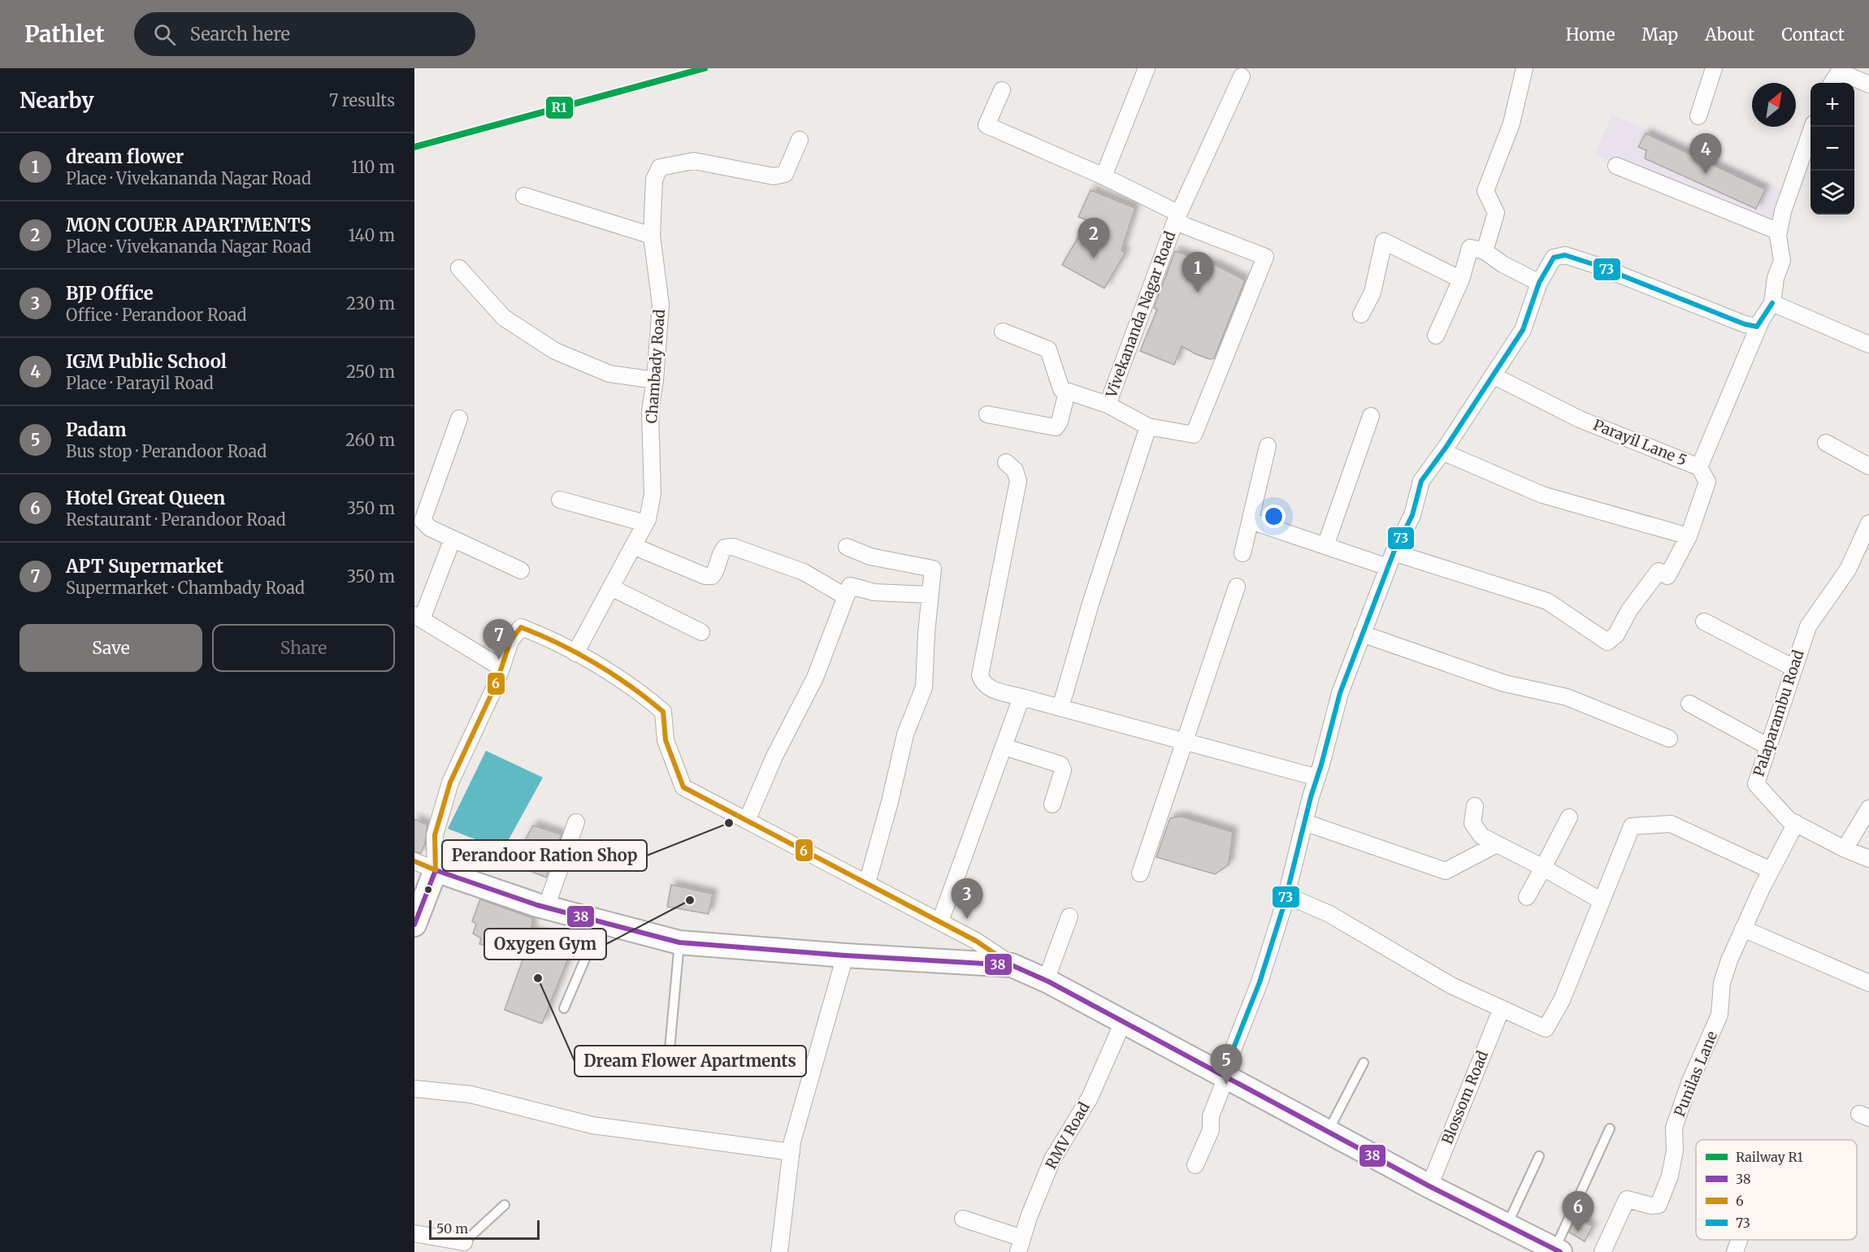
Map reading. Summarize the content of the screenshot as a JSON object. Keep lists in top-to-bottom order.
{
  "streets": {
    "street": [
      "Vivekananda Nagar Road",
      "Chambady Road",
      "Parayil Lane 5",
      "Palaparambu Road",
      "Punilas Lane",
      "Blossom Road",
      "RMV Road"
    ]
  },
  "crossings": [
    ["Palaparambu Road", "Punilas Lane"]
  ],
  "places": ["Perandoor Ration Shop", "Oxygen Gym", "Dream Flower Apartments"],
  "lines": [
    "rail line R1",
    "transit line 73",
    "transit line 6",
    "transit line 38"
  ],
  "legend": [
    "Railway R1",
    "38",
    "6",
    "73"
  ],
  "scale_bar": "50 m",
  "north": "top right",
  "page": {
    "header": "Pathlet",
    "search": "Search here",
    "nav": [
      "Home",
      "Map",
      "About",
      "Contact"
    ],
    "heading": ["Nearby", "7 results"],
    "map_buttons": ["+", "−"],
    "list": [
      {
        "mark": "1",
        "name": "dream flower",
        "note": "Place · Vivekananda Nagar Road",
        "value": "110 m"
      },
      {
        "mark": "2",
        "name": "MON COUER APARTMENTS",
        "note": "Place · Vivekananda Nagar Road",
        "value": "140 m"
      },
      {
        "mark": "3",
        "name": "BJP Office",
        "note": "Office · Perandoor Road",
        "value": "230 m"
      },
      {
        "mark": "4",
        "name": "IGM Public School",
        "note": "Place · Parayil Road",
        "value": "250 m"
      },
      {
        "mark": "5",
        "name": "Padam",
        "note": "Bus stop · Perandoor Road",
        "value": "260 m"
      },
      {
        "mark": "6",
        "name": "Hotel Great Queen",
        "note": "Restaurant · Perandoor Road",
        "value": "350 m"
      },
      {
        "mark": "7",
        "name": "APT Supermarket",
        "note": "Supermarket · Chambady Road",
        "value": "350 m"
      }
    ],
    "pins": [
      "4",
      "2",
      "1",
      "7",
      "3",
      "5",
      "6"
    ],
    "buttons": ["Save", "Share"],
    "scale": "50 m"
  }
}
